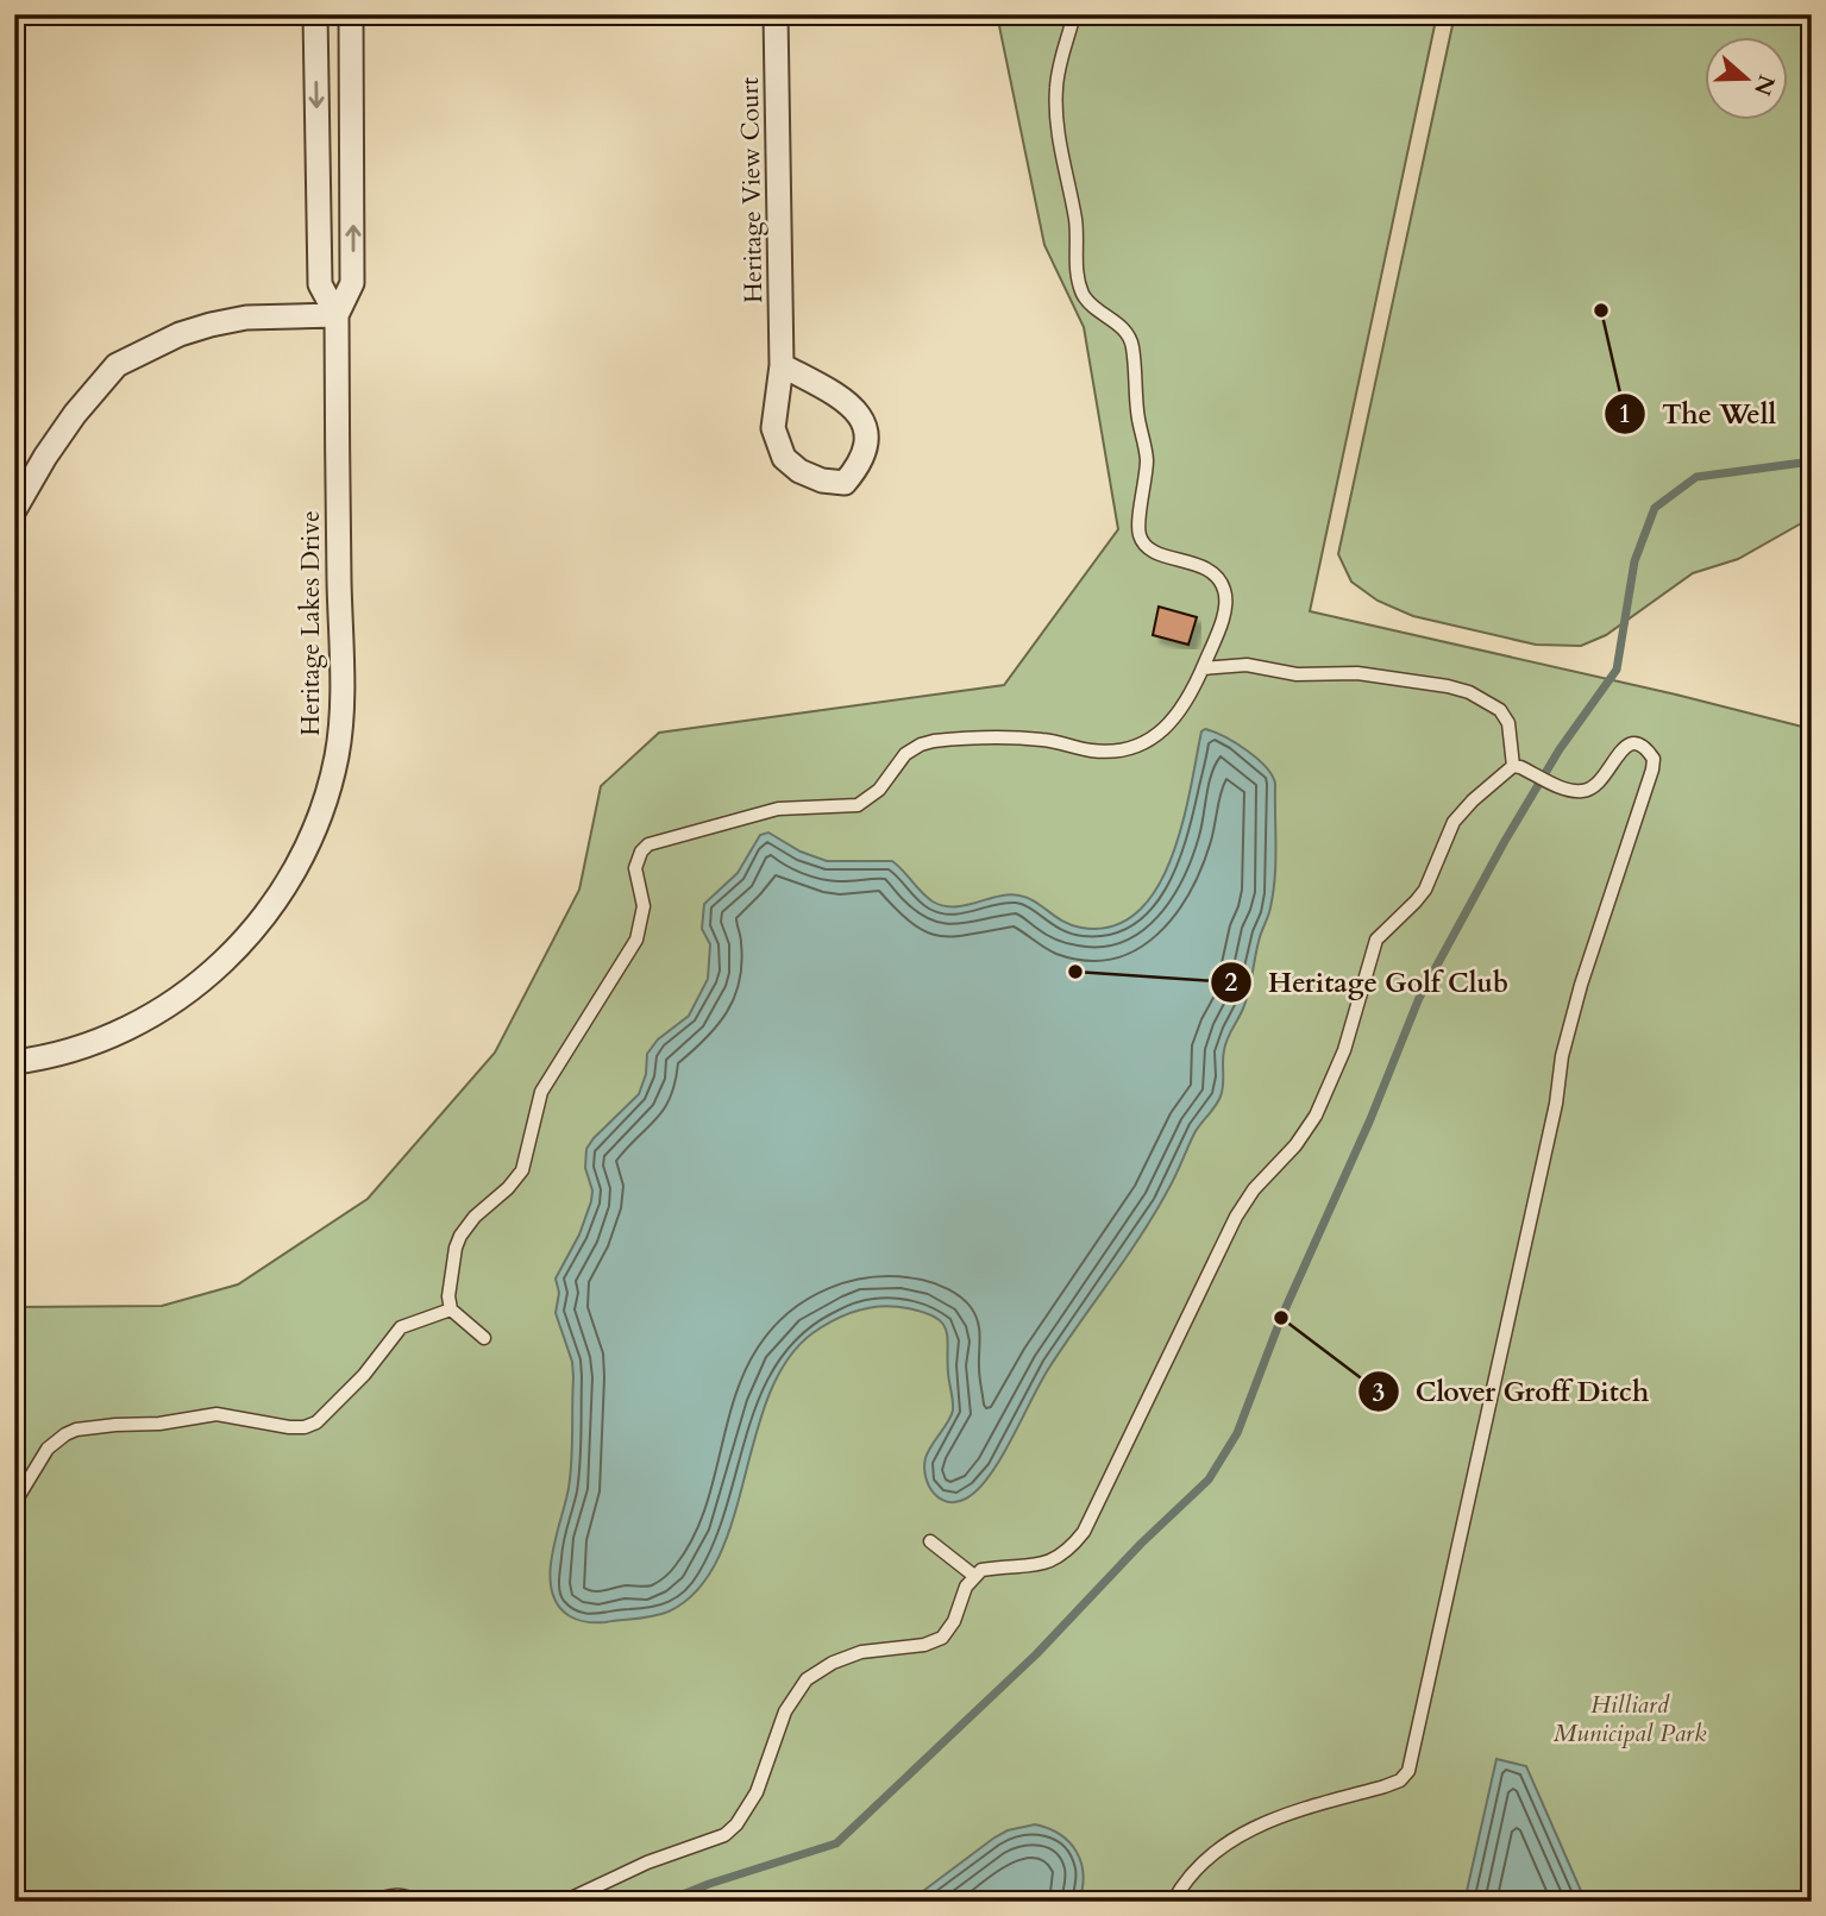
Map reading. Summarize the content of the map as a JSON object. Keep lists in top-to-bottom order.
{
  "streets": {
    "street": ["Heritage View Court", "Heritage Lakes Drive"]
  },
  "parks": ["Hilliard Municipal Park"],
  "places": ["The Well", "Heritage Golf Club", "Clover Groff Ditch"],
  "north": "right"
}
